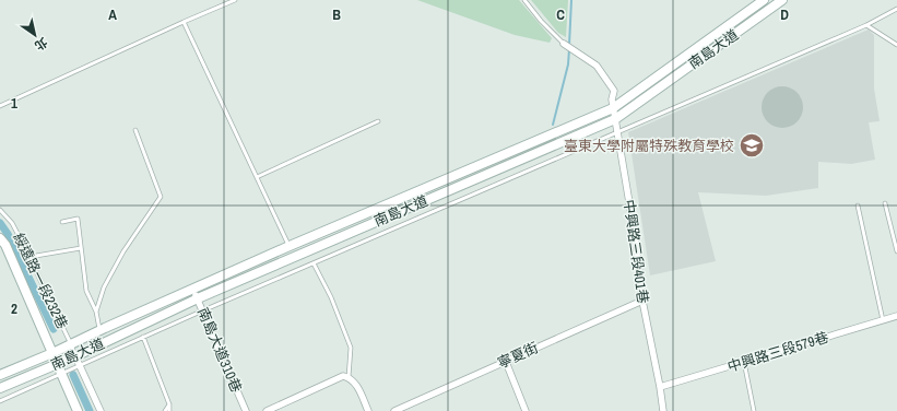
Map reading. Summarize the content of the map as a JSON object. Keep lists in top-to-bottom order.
{
  "streets": {
    "street": [
      "南島大道",
      "中興路三段401巷",
      "南島大道310巷",
      "中興路三段579巷",
      "寧夏街"
    ],
    "lane": ["綏遠路一段232巷"]
  },
  "crossings": [
    ["南島大道", "中興路三段401巷"],
    ["南島大道", "綏遠路一段232巷"],
    ["南島大道", "南島大道310巷"],
    ["中興路三段401巷", "中興路三段579巷"],
    ["中興路三段401巷", "寧夏街"]
  ],
  "places": {
    "school or university": ["臺東大學附屬特殊教育學校"]
  },
  "north": "bottom right",
  "grid": {
    "columns": [
      "A",
      "B",
      "C",
      "D"
    ],
    "rows": ["1", "2"]
  }
}
